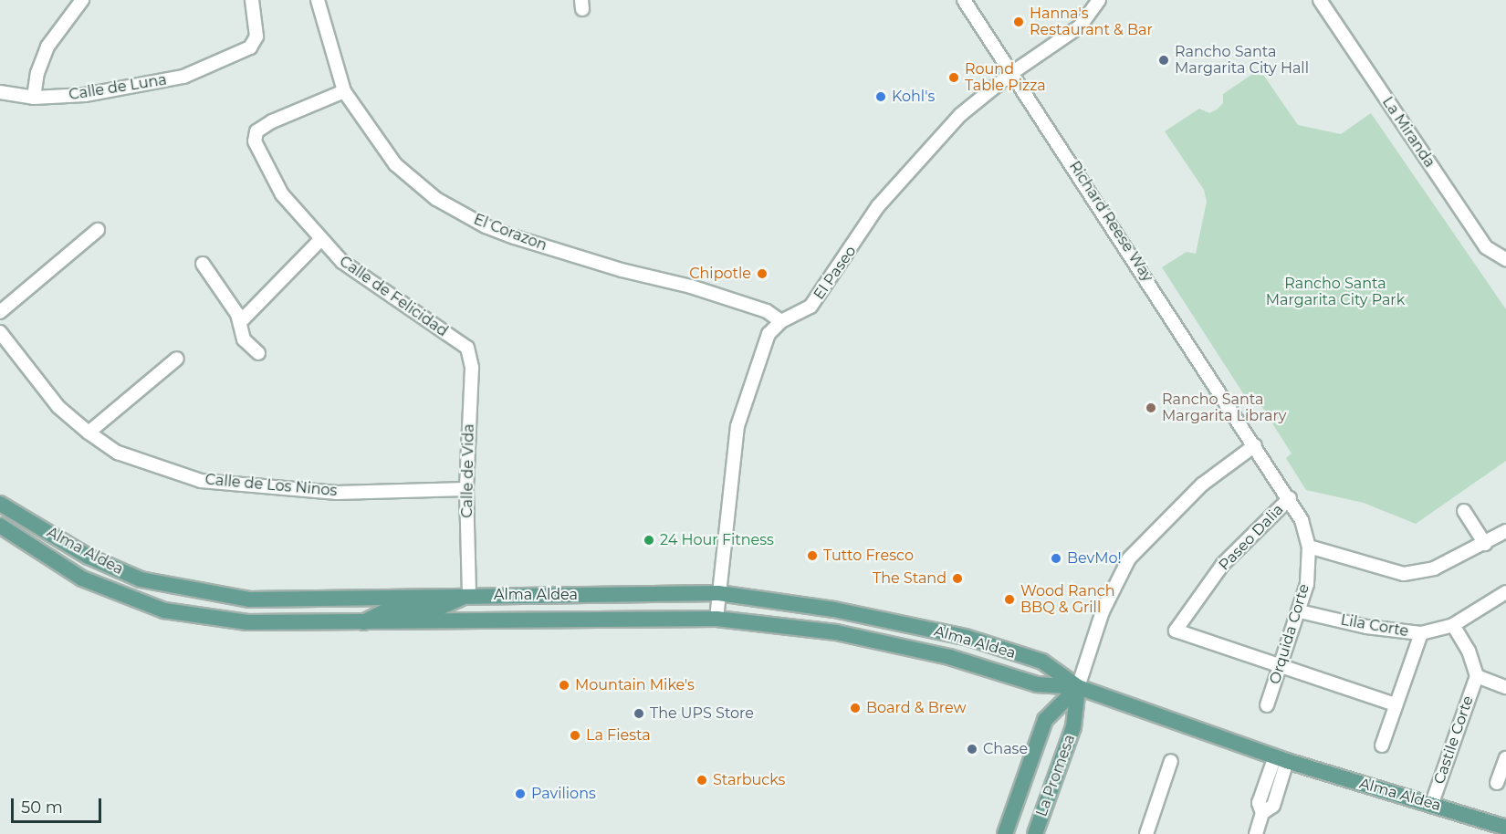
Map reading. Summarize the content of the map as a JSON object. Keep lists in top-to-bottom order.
{
  "streets": {
    "main road": ["Alma Aldea", "La Promesa"],
    "street": [
      "Calle de Luna",
      "La Miranda",
      "Richard Reese Way",
      "El Corazon",
      "El Paseo",
      "Calle de Felicidad",
      "Calle de Vida",
      "Calle de Los Ninos",
      "Paseo Dalia",
      "Lila Corte",
      "Orquida Corte",
      "Castile Corte"
    ]
  },
  "crossings": [
    ["Richard Reese Way", "El Paseo"],
    ["Richard Reese Way", "Orquida Corte"],
    ["El Corazon", "El Paseo"],
    ["El Corazon", "Calle de Felicidad"],
    ["El Paseo", "Alma Aldea"],
    ["Calle de Felicidad", "Calle de Vida"],
    ["Calle de Vida", "Calle de Los Ninos"],
    ["Calle de Vida", "Alma Aldea"],
    ["Paseo Dalia", "Orquida Corte"],
    ["Alma Aldea", "Castile Corte"],
    ["Alma Aldea", "La Promesa"],
    ["Lila Corte", "Orquida Corte"]
  ],
  "parks": ["Rancho Santa Margarita City Park"],
  "places": [
    "Hanna's Restaurant & Bar",
    "Rancho Santa Margarita City Hall",
    "Round Table Pizza",
    "Kohl's",
    "Chipotle",
    "Rancho Santa Margarita Library",
    "24 Hour Fitness",
    "Tutto Fresco",
    "BevMo!",
    "The Stand",
    "Wood Ranch BBQ & Grill",
    "Mountain Mike's",
    "Board & Brew",
    "The UPS Store",
    "La Fiesta",
    "Chase",
    "Starbucks",
    "Pavilions"
  ],
  "scale_bar": "50 m"
}
